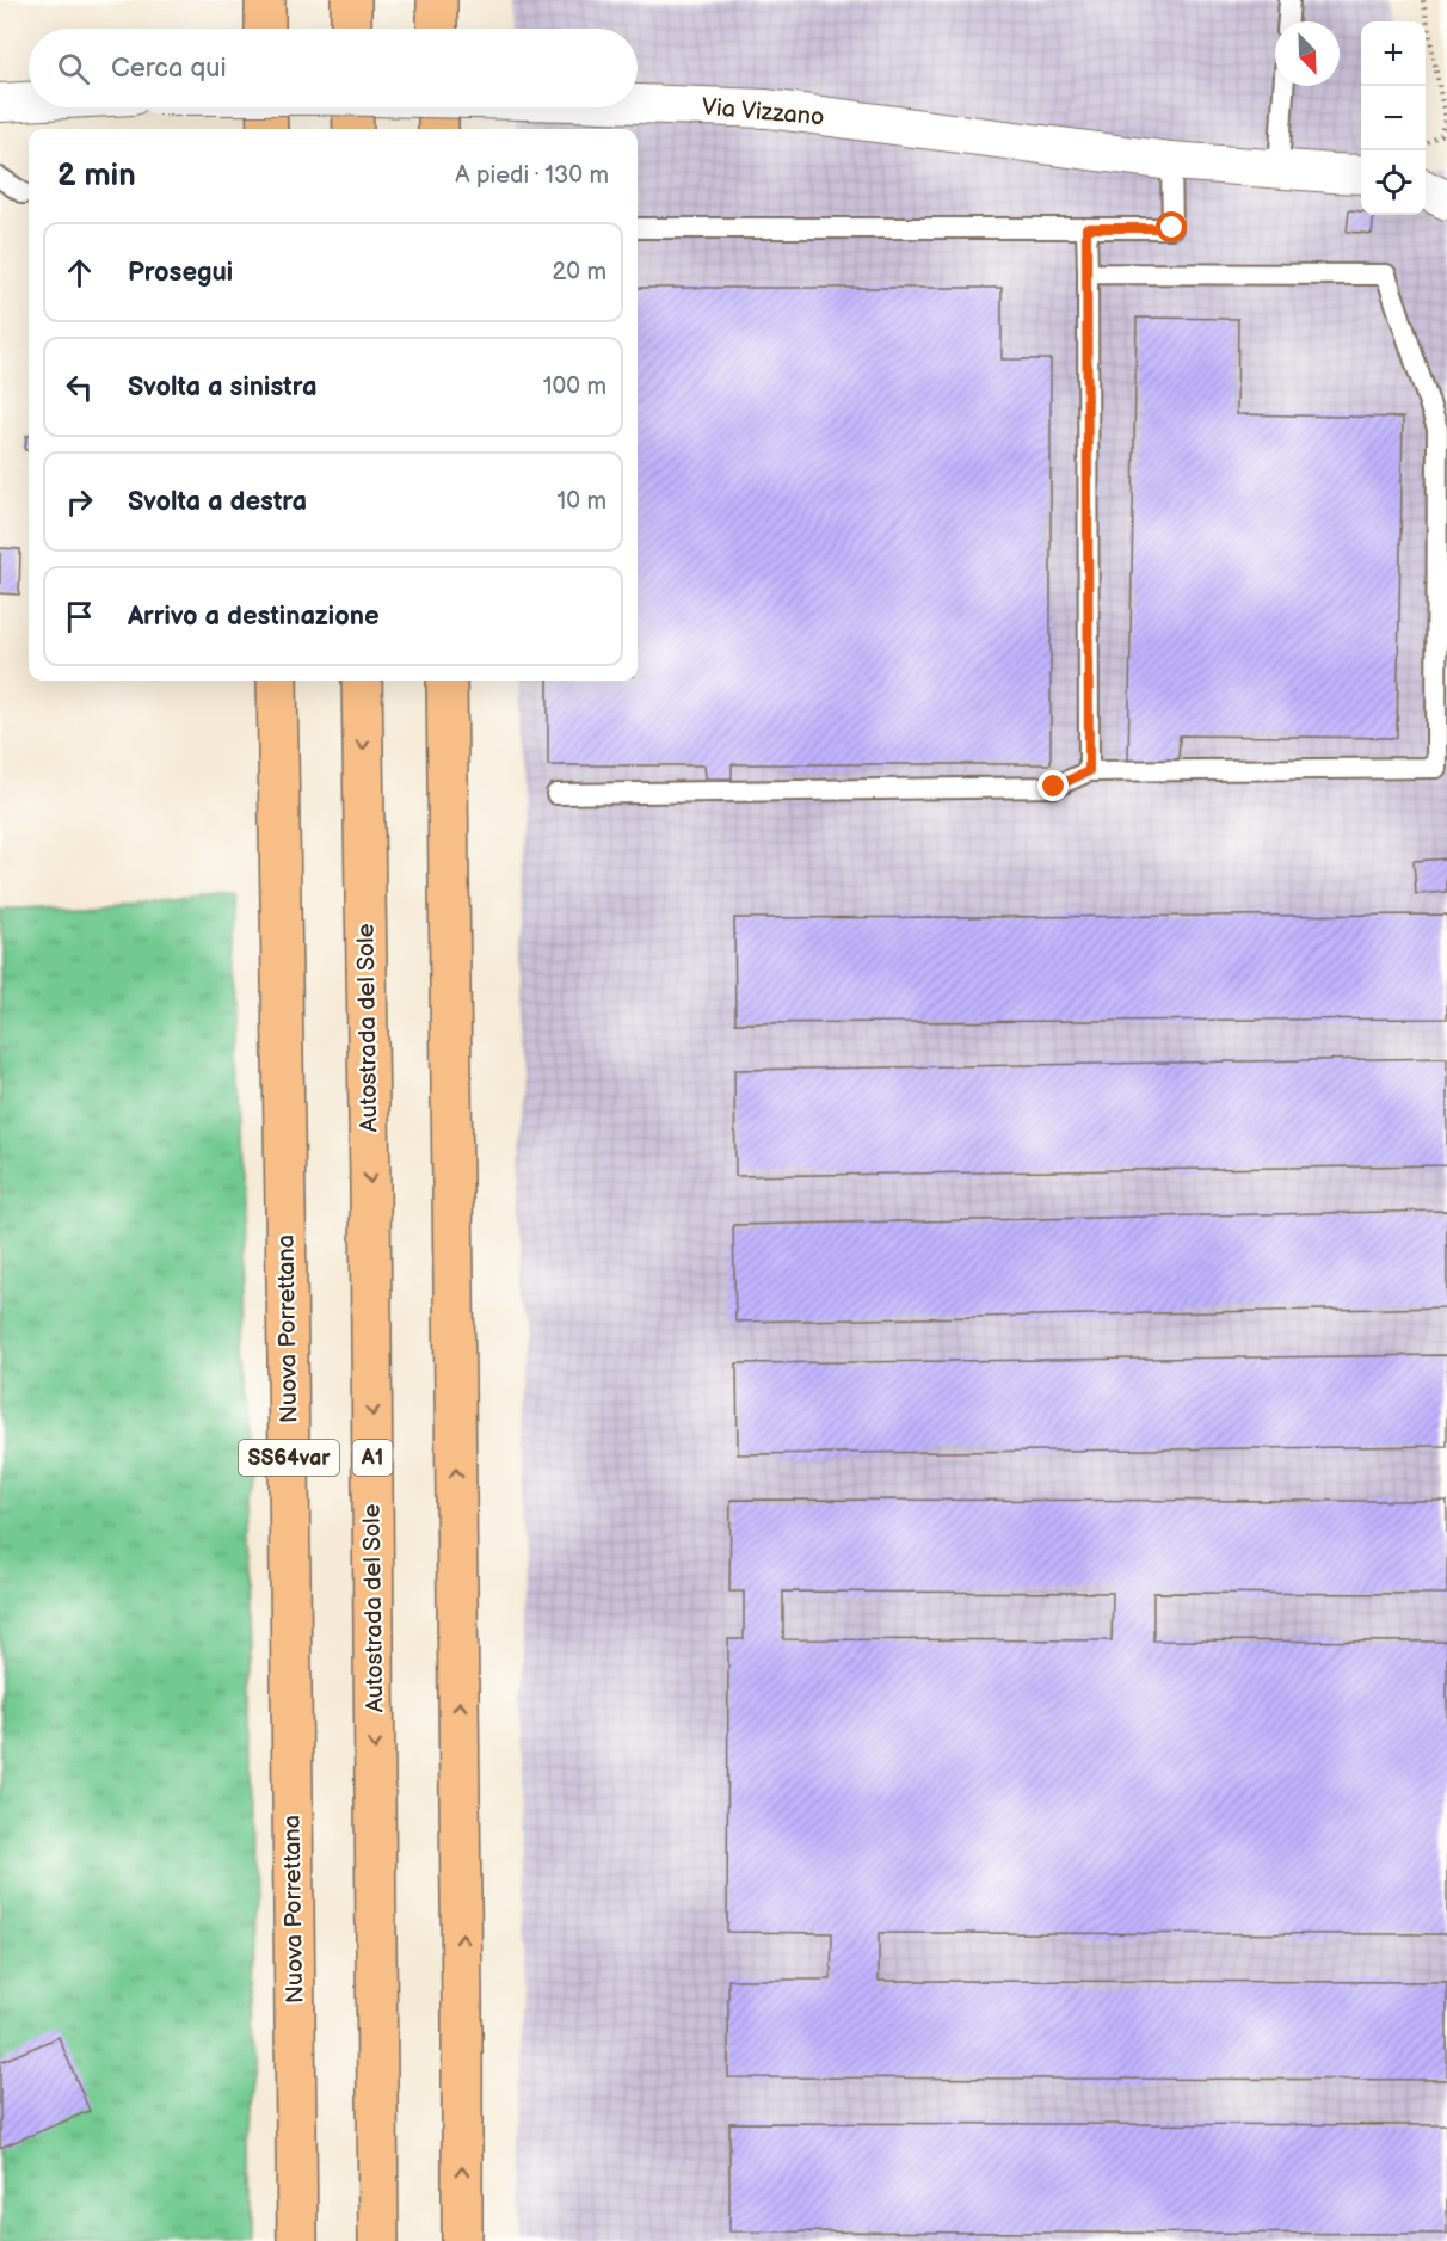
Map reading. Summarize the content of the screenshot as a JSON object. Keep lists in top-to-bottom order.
{
  "streets": {
    "highway": [
      "Autostrada del Sole",
      "Nuova Porrettana",
      "SS64var",
      "A1"
    ],
    "street": ["Via Vizzano"]
  },
  "north": "bottom right",
  "page": {
    "map_buttons": ["+", "−"],
    "search": "Cerca qui",
    "heading": ["2 min", "A piedi · 130 m"],
    "list": [
      ["Prosegui", "20 m"],
      ["Svolta a sinistra", "100 m"],
      ["Svolta a destra", "10 m"],
      "Arrivo a destinazione"
    ]
  }
}
